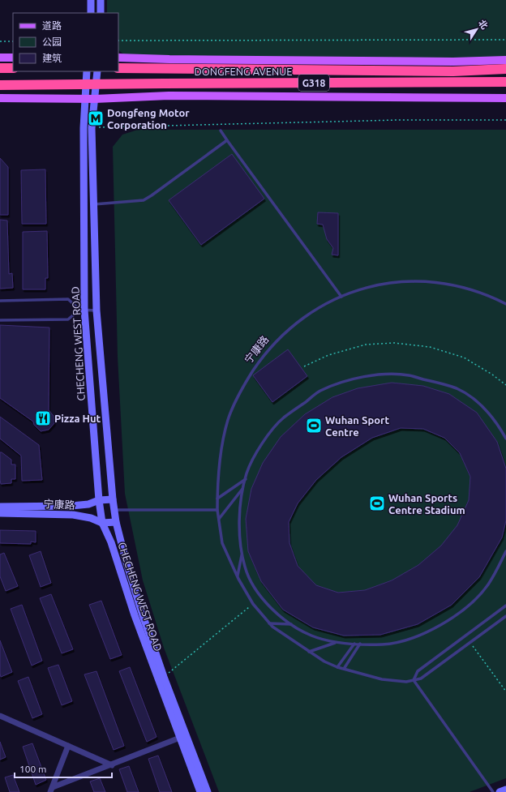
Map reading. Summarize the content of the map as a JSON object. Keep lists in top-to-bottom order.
{
  "streets": {
    "highway": ["DONGFENG AVENUE", "G318"],
    "main road": ["CHECHENG WEST ROAD", "宁康路"]
  },
  "crossings": [
    ["CHECHENG WEST ROAD", "宁康路"]
  ],
  "places": {
    "metro station": ["Dongfeng Motor Corporation"],
    "restaurant": ["Pizza Hut"],
    "sports": ["Wuhan Sport Centre", "Wuhan Sports Centre Stadium"]
  },
  "legend": ["道路", "公园", "建筑"],
  "scale_bar": "100 m",
  "north": "top right"
}
